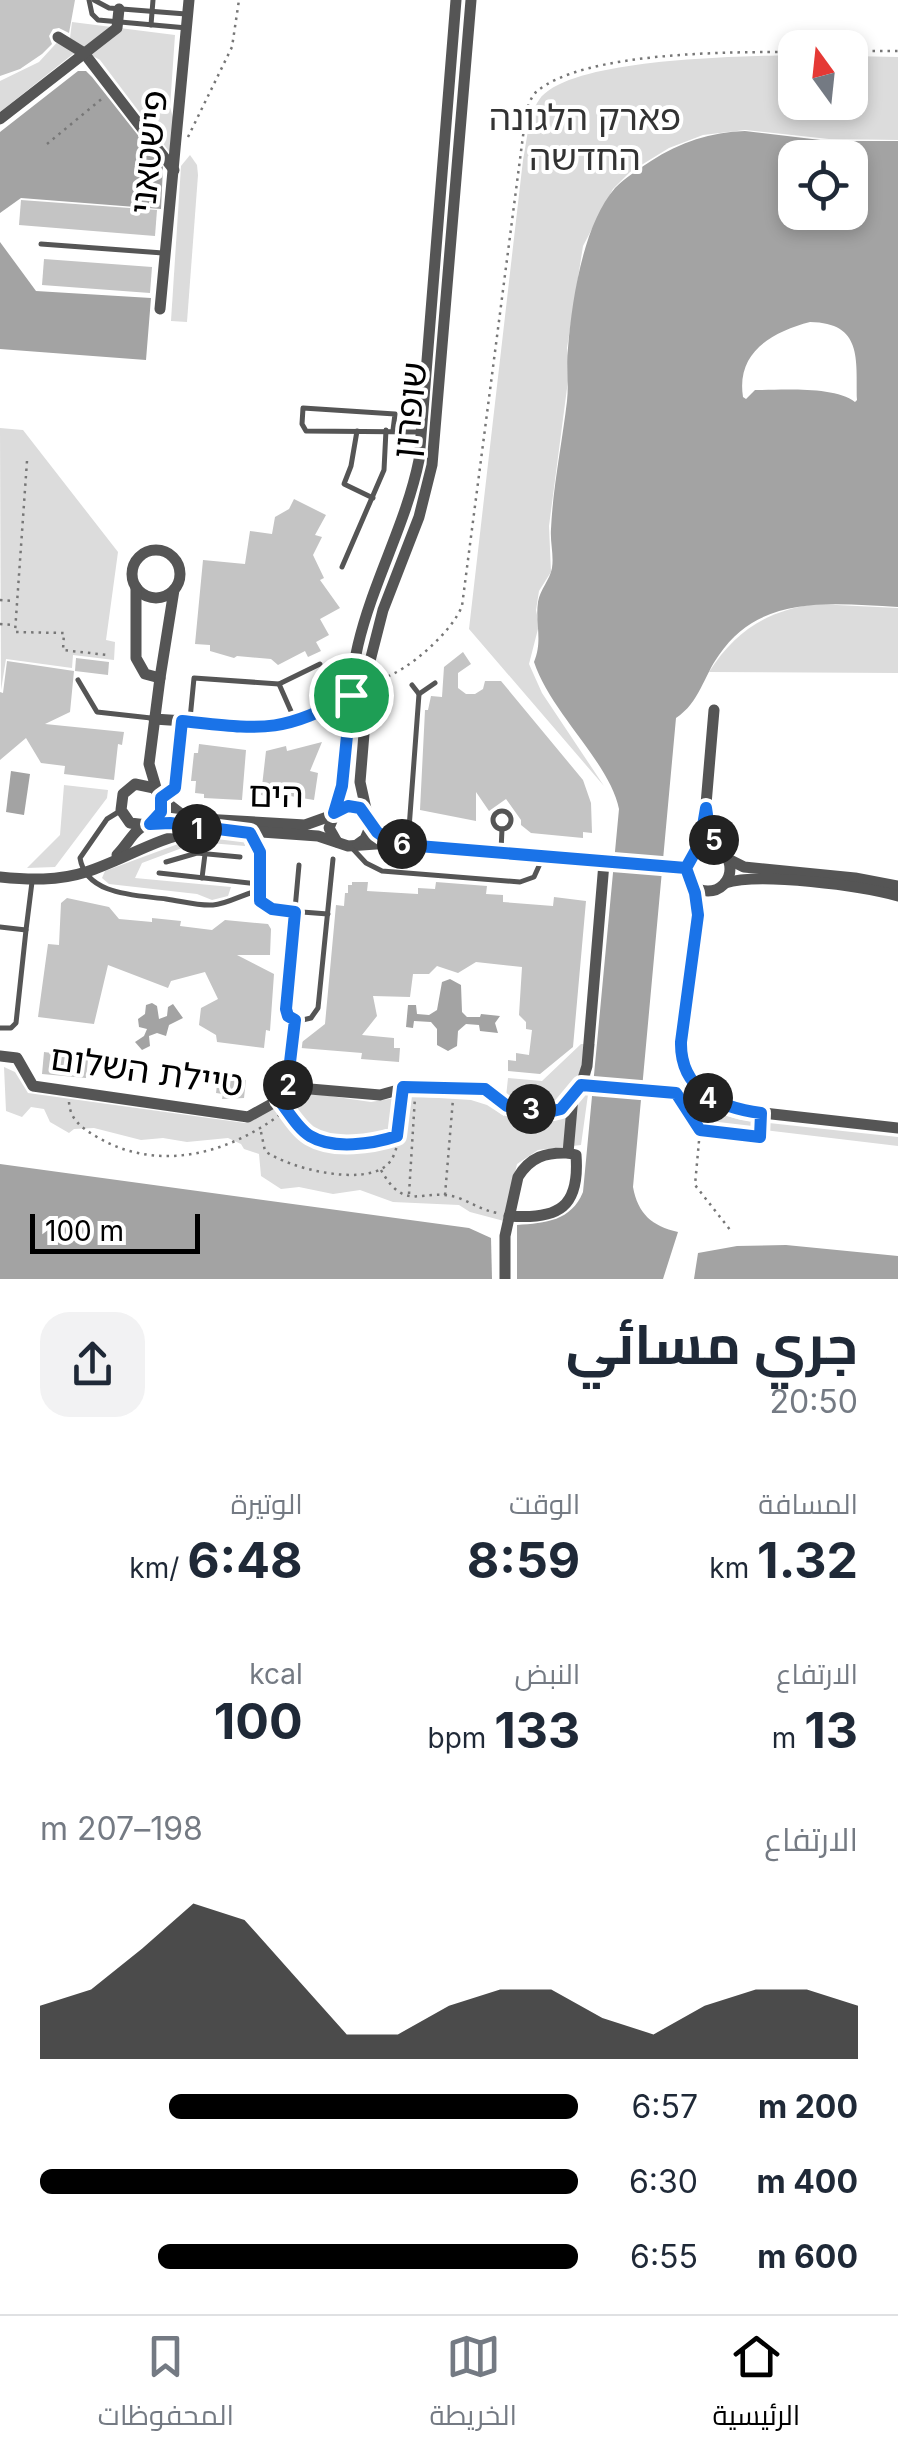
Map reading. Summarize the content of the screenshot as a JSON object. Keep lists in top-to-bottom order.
{
  "streets": {
    "street": [
      "פישטאני",
      "שופרון",
      "הים",
      "טיילת השלום"
    ]
  },
  "crossings": [
    ["שופרון", "הים"]
  ],
  "parks": ["פארק הלגונה החדשה"],
  "scale_bar": "100 m",
  "north": "top",
  "page": {
    "pins": [
      "1",
      "5",
      "6",
      "2",
      "4",
      "3"
    ],
    "scale": "100 m",
    "heading": ["جري مسائي", "20:50"],
    "stats": [
      ["المسافة", "1.32 km"],
      ["الوقت", "8:59"],
      ["الوتيرة", "6:48 /km"],
      ["الارتفاع", "13 m"],
      ["النبض", "133 bpm"],
      ["kcal", "100"]
    ],
    "chart": ["الارتفاع", "198–207 m"],
    "list": [
      {
        "name": "200 m",
        "note": "6:57"
      },
      {
        "name": "400 m",
        "note": "6:30"
      },
      {
        "name": "600 m",
        "note": "6:55"
      }
    ],
    "tabs": ["الرئيسية", "الخريطة", "المحفوظات"]
  }
}
